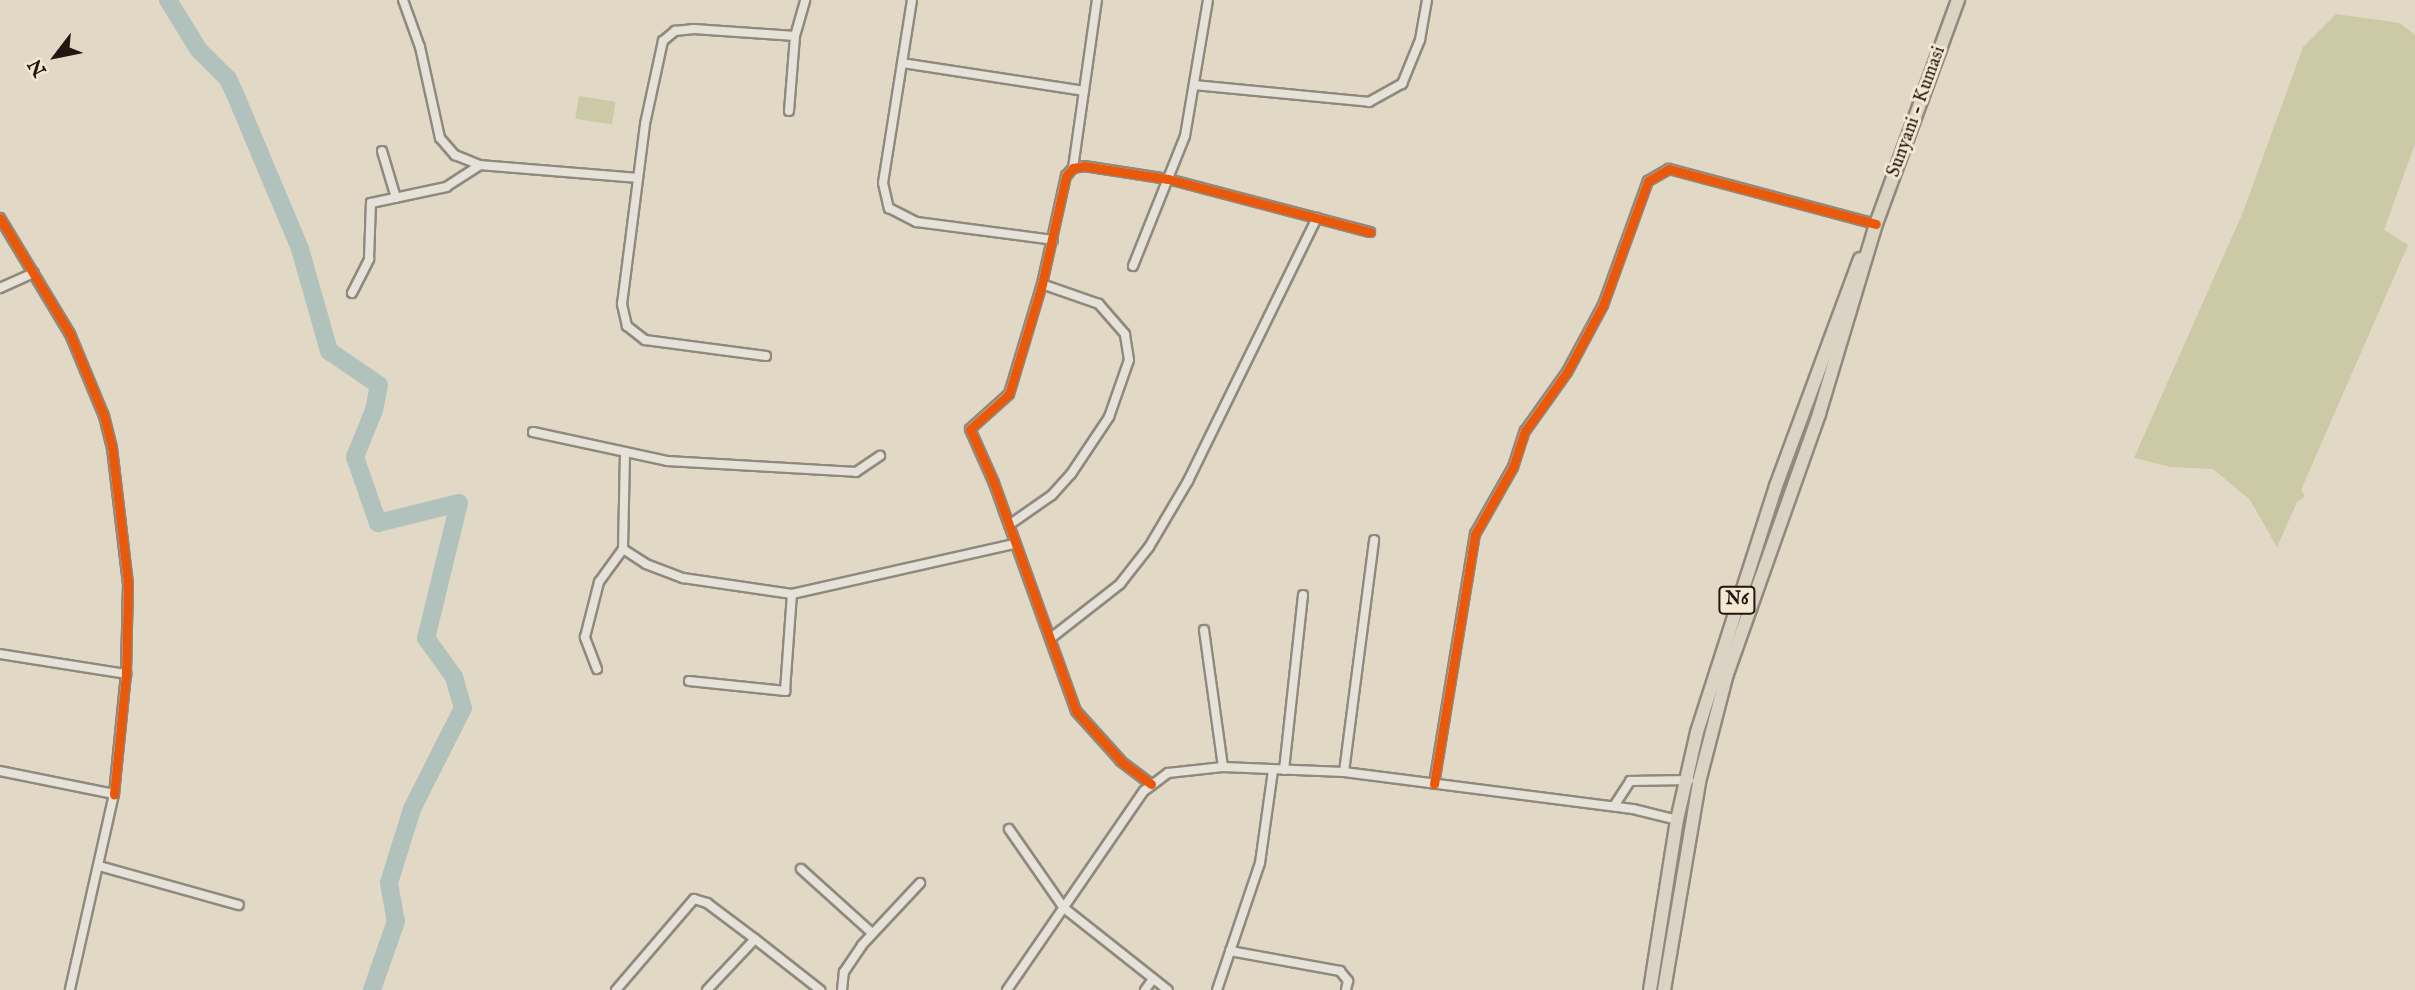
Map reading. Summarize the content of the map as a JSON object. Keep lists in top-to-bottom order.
{
  "streets": {
    "main road": ["Sunyani - Kumasi", "N6"]
  },
  "crossings": [
    ["Sunyani - Kumasi", "N6"]
  ],
  "north": "bottom left"
}
